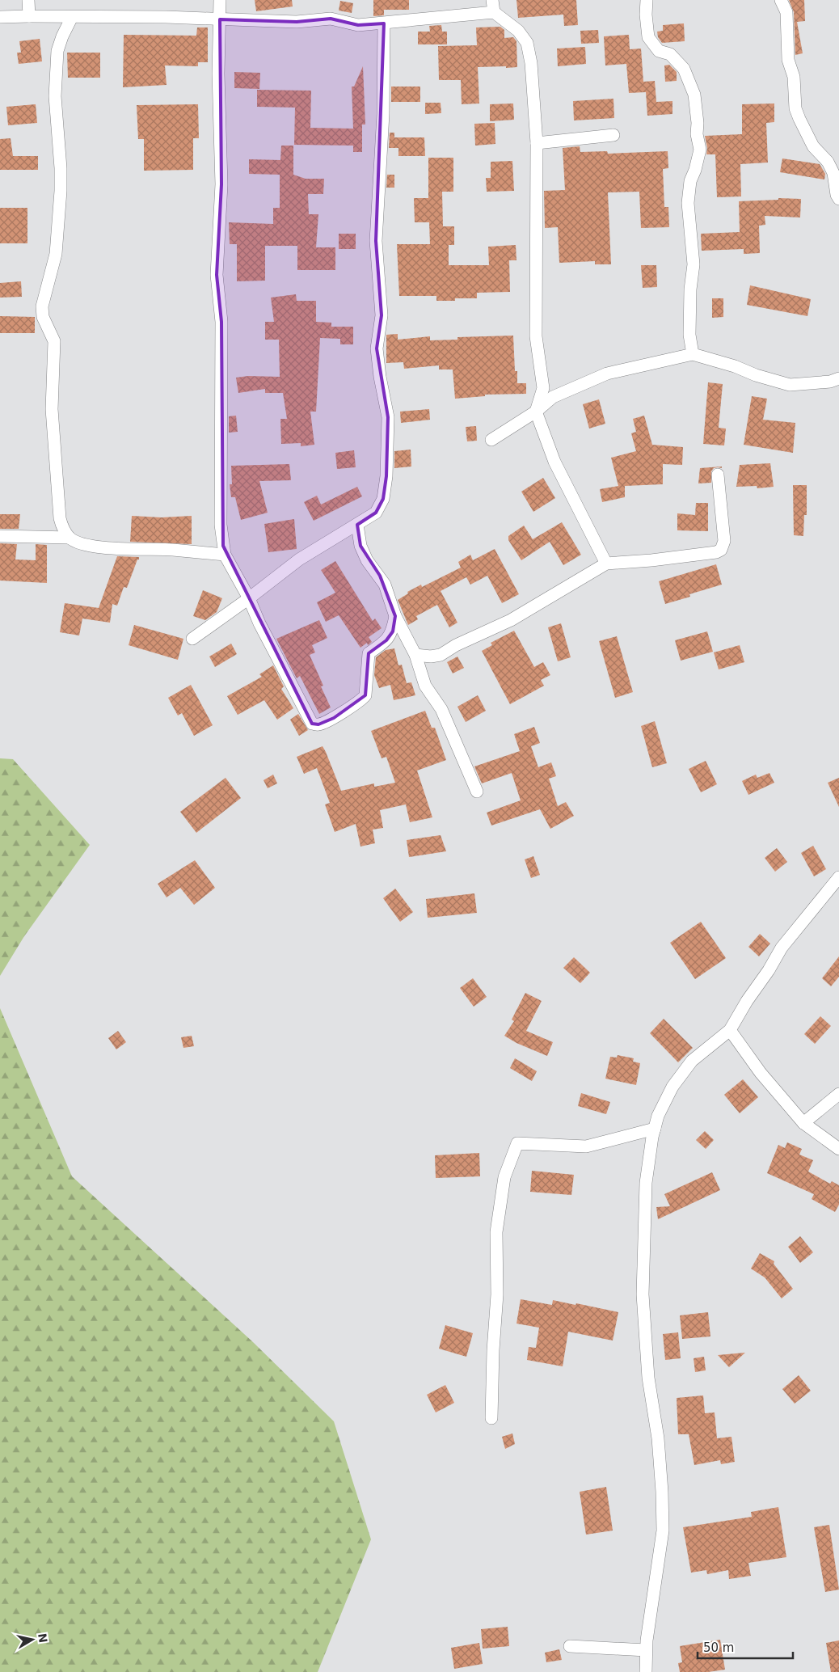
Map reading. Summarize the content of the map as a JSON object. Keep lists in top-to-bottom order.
{
  "scale_bar": "50 m",
  "north": "right"
}
